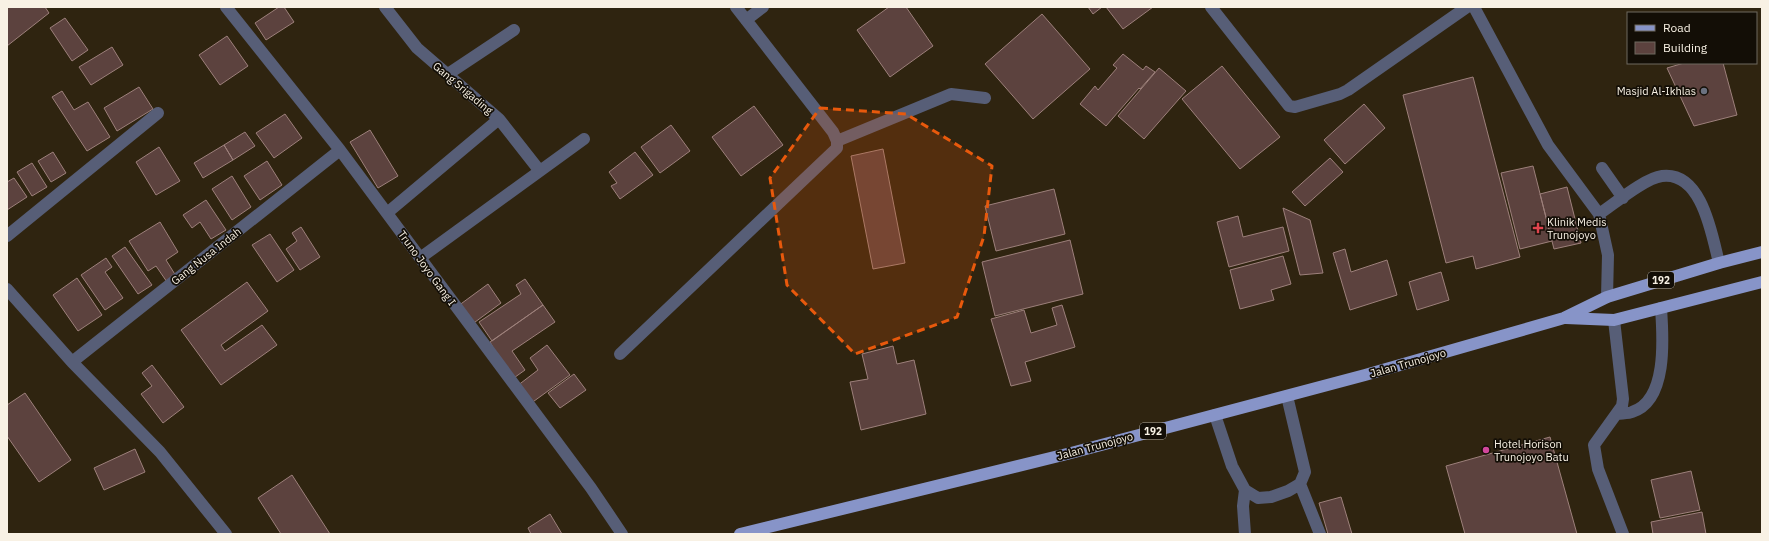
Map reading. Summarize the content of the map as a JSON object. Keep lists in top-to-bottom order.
{
  "streets": {
    "main road": ["192", "Jalan Trunojoyo"],
    "street": ["Gang Srigading", "Gang Nusa Indah", "Truno Joyo Gang I"]
  },
  "crossings": [
    ["Gang Nusa Indah", "Truno Joyo Gang I"]
  ],
  "places": {
    "other": ["Masjid Al-Ikhlas", "Hotel Horison Trunojoyo Batu"],
    "health": ["Klinik Medis Trunojoyo"]
  },
  "legend": ["Road", "Building"]
}
